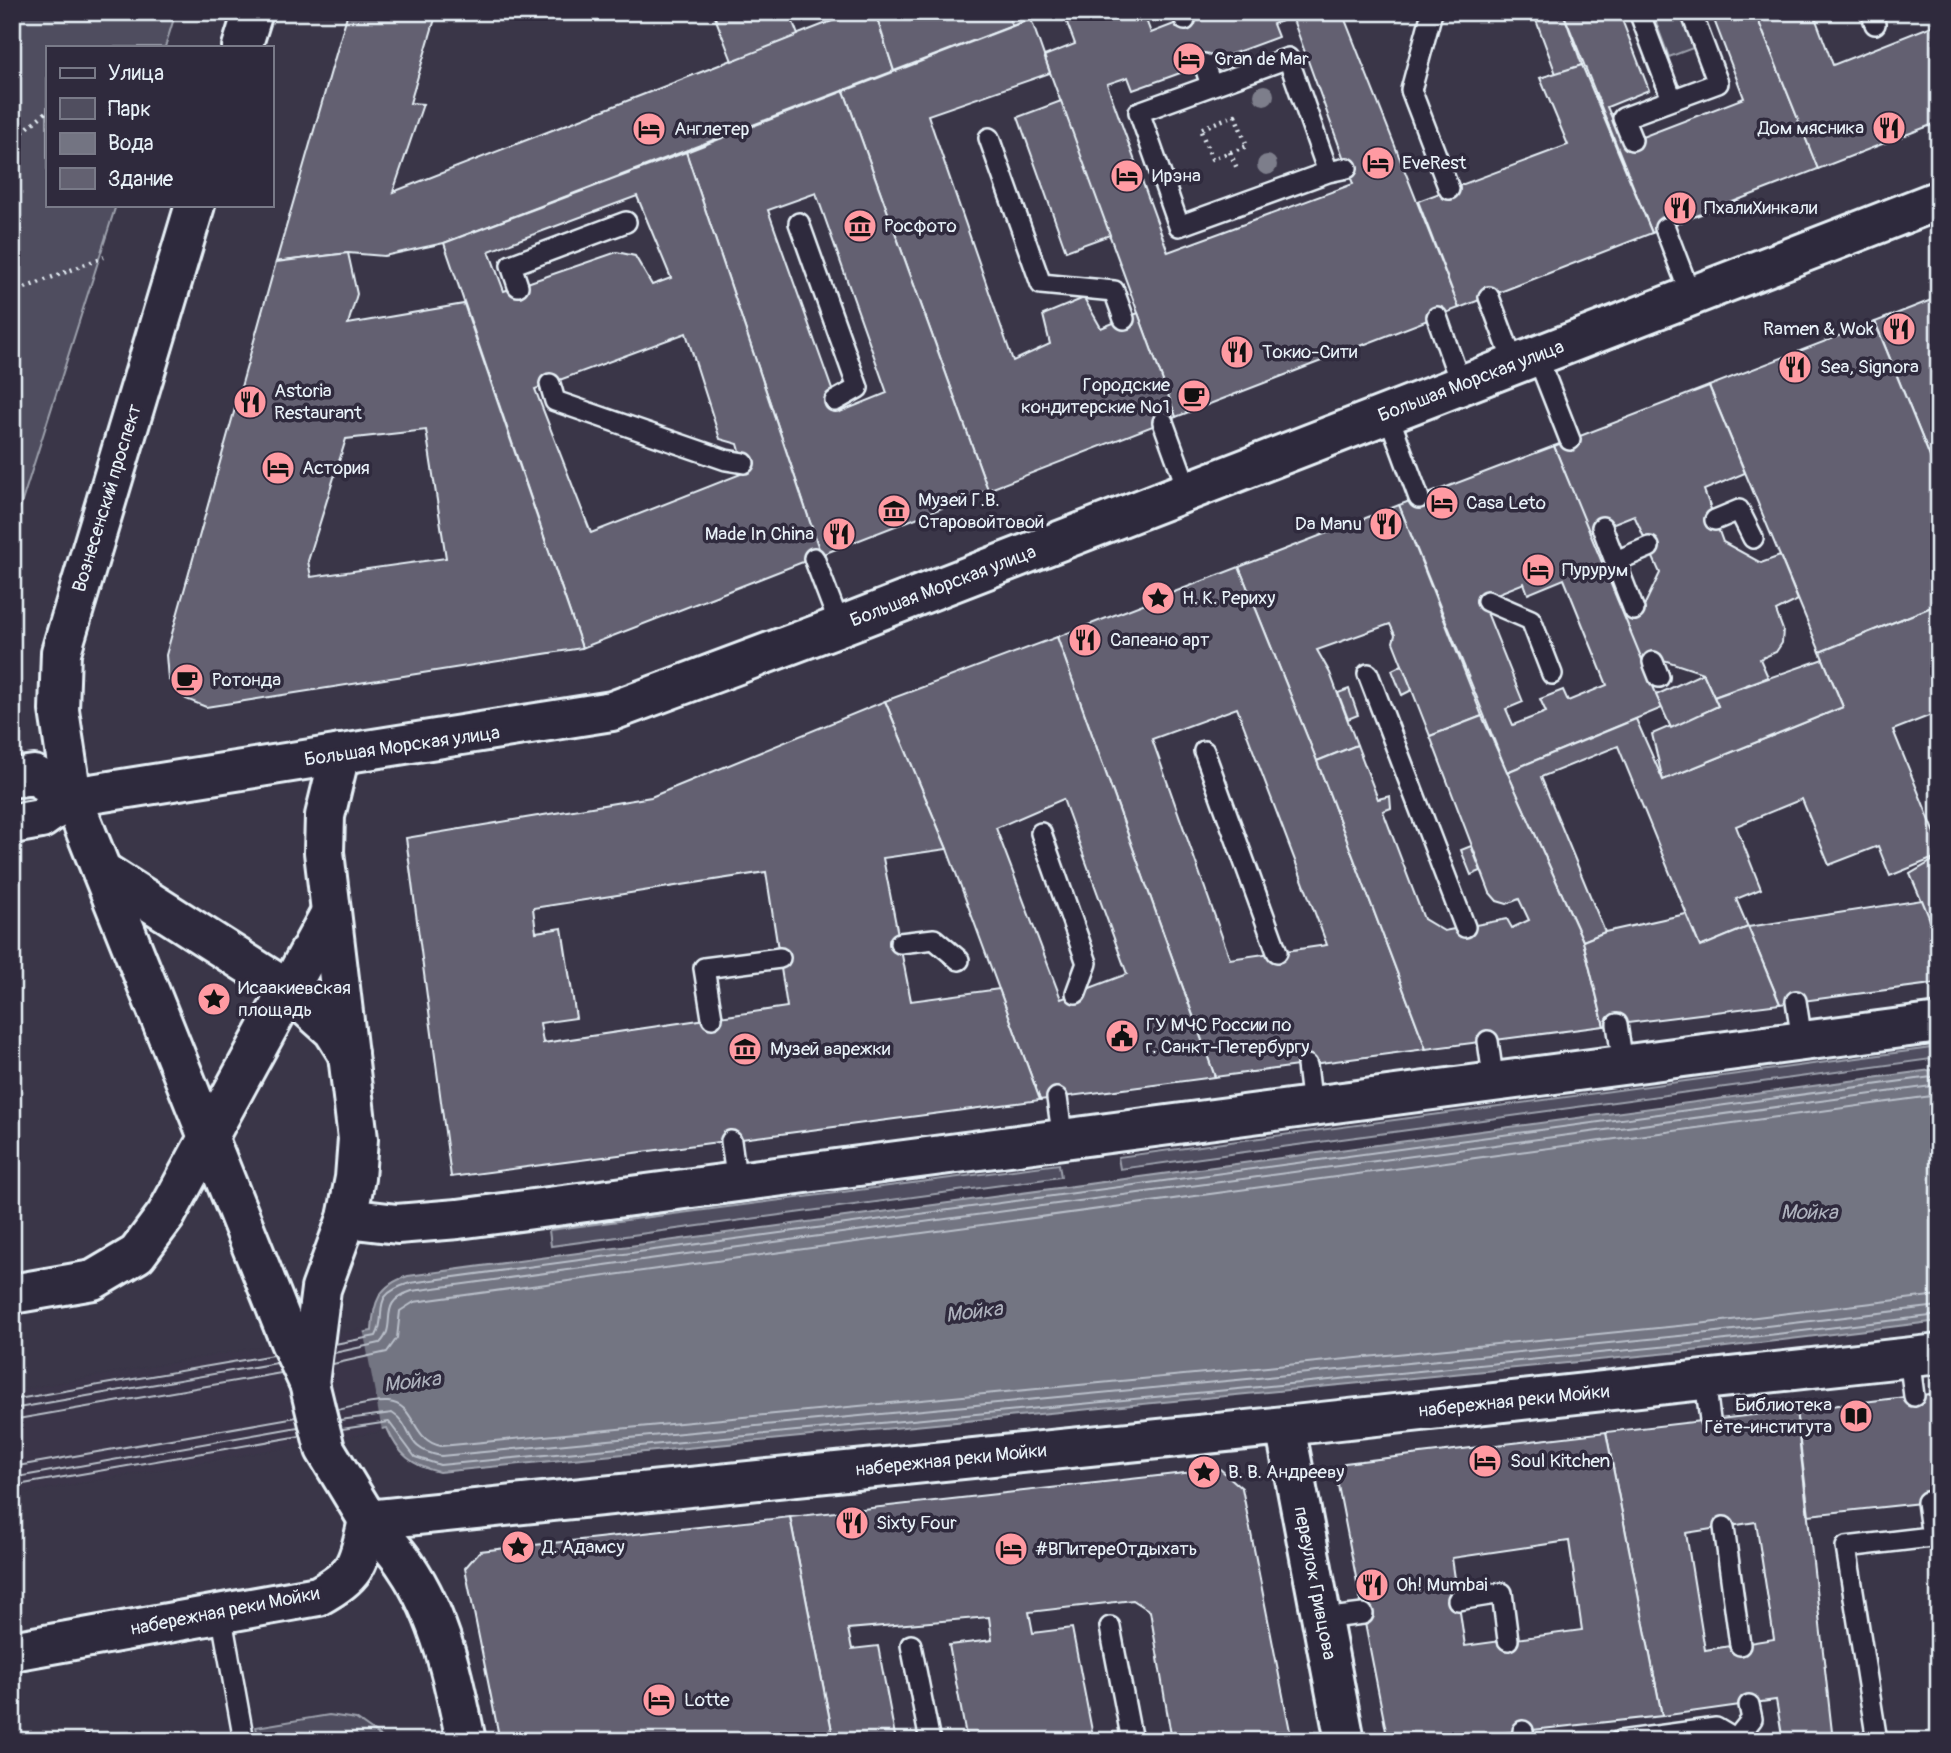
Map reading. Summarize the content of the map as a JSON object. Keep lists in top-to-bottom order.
{
  "streets": {
    "street": [
      "Большая Морская улица",
      "Вознесенский проспект",
      "набережная реки Мойки",
      "переулок Гривцова"
    ]
  },
  "crossings": [
    ["Большая Морская улица", "Вознесенский проспект"],
    ["набережная реки Мойки", "переулок Гривцова"]
  ],
  "water": ["Мойка"],
  "places": {
    "hotel": [
      "Gran de Mar",
      "Англетер",
      "EveRest",
      "Ирэна",
      "Астория",
      "Casa Leto",
      "Пурурум",
      "Soul Kitchen",
      "#ВПитереОтдыхать",
      "Lotte"
    ],
    "restaurant": [
      "Дом мясника",
      "ПхалиХинкали",
      "Ramen & Wok",
      "Токио-Сити",
      "Sea, Signora",
      "Astoria Restaurant",
      "Da Manu",
      "Made In China",
      "Сапеано арт",
      "Sixty Four",
      "Oh! Mumbai"
    ],
    "museum": ["Росфото", "Музей Г.В. Старовойтовой", "Музей варежки"],
    "cafe": ["Городские кондитерские №1", "Ротонда"],
    "place": [
      "Н. К. Рериху",
      "Исаакиевская площадь",
      "В. В. Андрееву",
      "Д. Адамсу"
    ],
    "public building": ["ГУ МЧС России по г. Санкт-Петербургу"],
    "library": ["Библиотека Гёте-института"]
  },
  "legend": [
    "Улица",
    "Парк",
    "Вода",
    "Здание"
  ]
}
